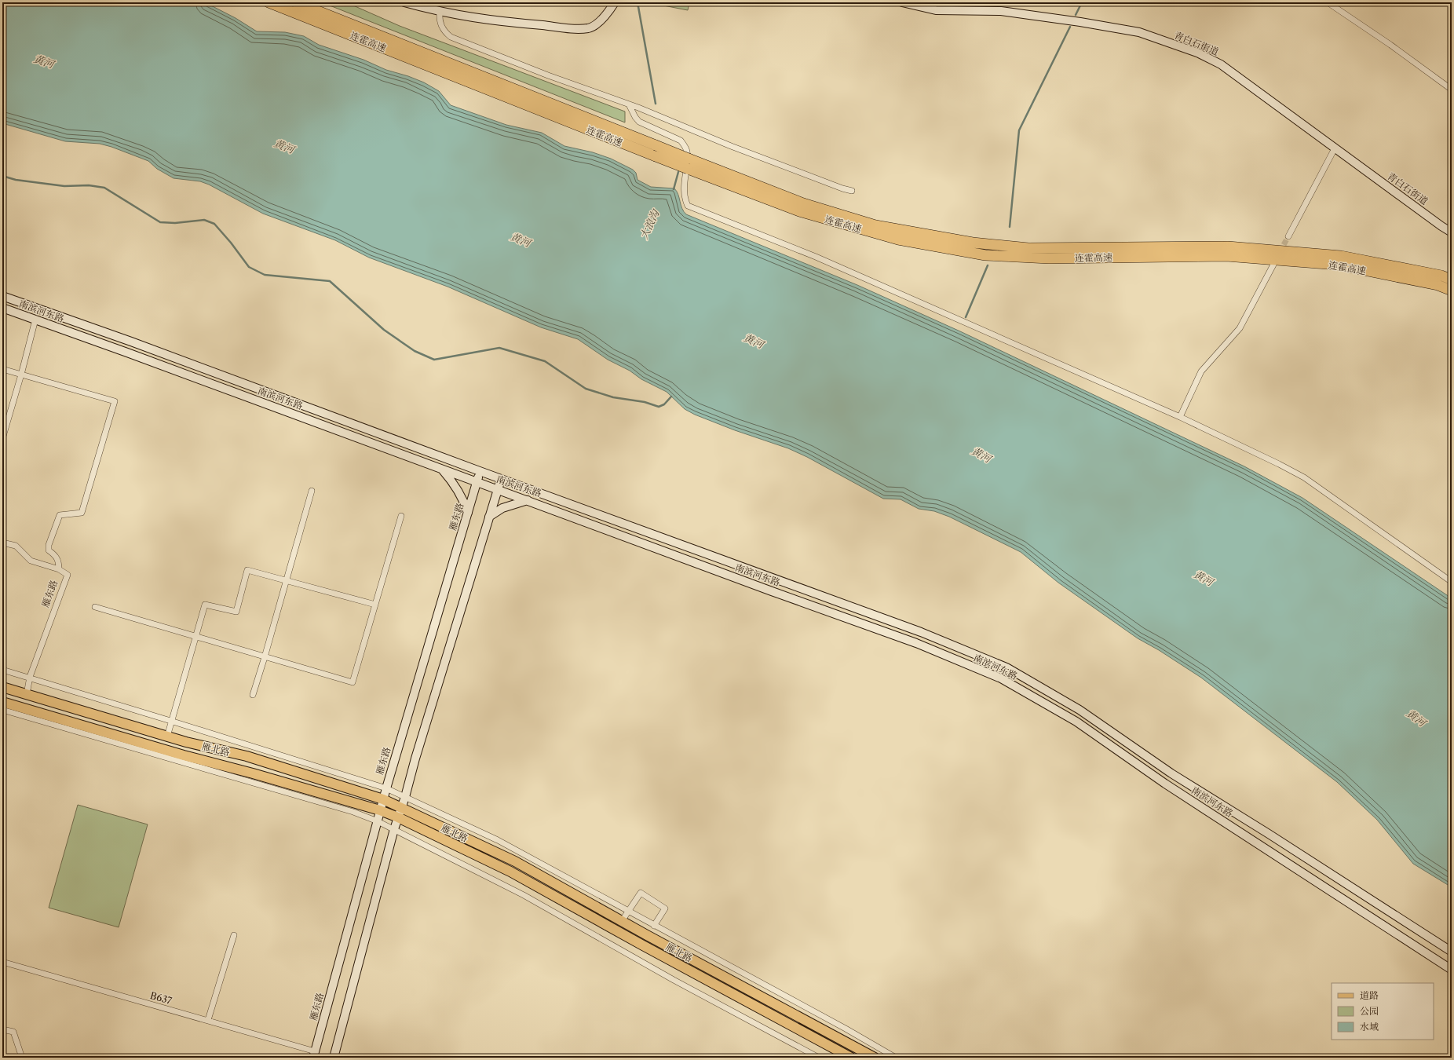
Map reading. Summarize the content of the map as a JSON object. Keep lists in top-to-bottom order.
{
  "streets": {
    "highway": ["连霍高速"],
    "main road": [
      "青白石街道",
      "南滨河东路",
      "雁东路",
      "雁北路"
    ],
    "street": ["B637"]
  },
  "crossings": [
    ["南滨河东路", "雁东路"],
    ["雁东路", "雁北路"],
    ["雁东路", "B637"]
  ],
  "water": ["黄河", "大浪沟"],
  "legend": ["道路", "公园", "水域"]
}
